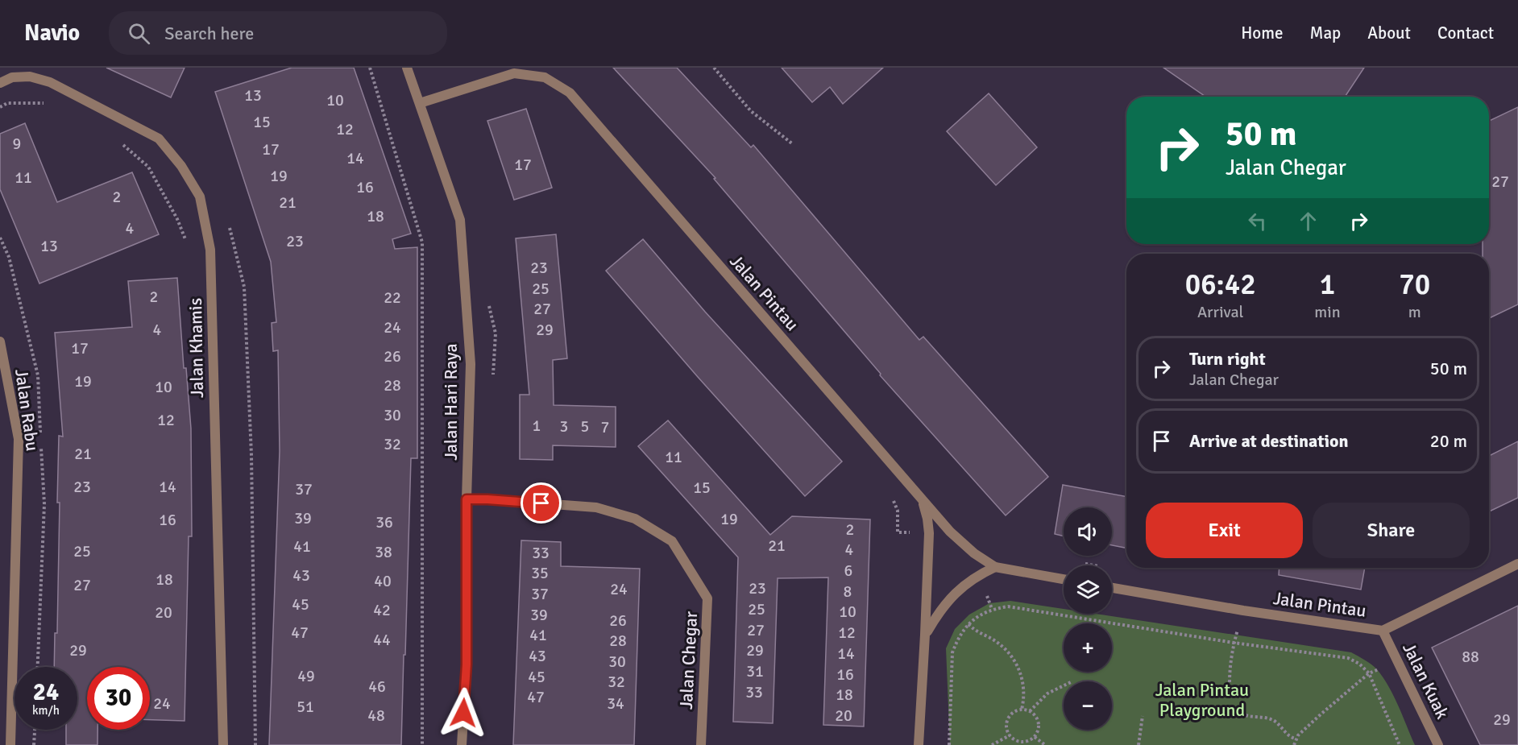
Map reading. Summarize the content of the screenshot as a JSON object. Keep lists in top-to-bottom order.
{
  "streets": {
    "street": [
      "Jalan Pintau",
      "Jalan Khamis",
      "Jalan Hari Raya",
      "Jalan Rabu",
      "Jalan Chegar",
      "Jalan Kuak"
    ]
  },
  "crossings": [
    ["Jalan Pintau", "Jalan Hari Raya"],
    ["Jalan Pintau", "Jalan Kuak"],
    ["Jalan Hari Raya", "Jalan Chegar"]
  ],
  "parks": ["Jalan Pintau Playground"],
  "house_numbers": [
    "13",
    "10",
    "15",
    "12",
    "9",
    "17",
    "14",
    "17",
    "19",
    "11",
    "27",
    "16",
    "2",
    "21",
    "18",
    "4",
    "23",
    "13",
    "23",
    "25",
    "2",
    "22",
    "27",
    "24",
    "4",
    "29",
    "17",
    "26",
    "19",
    "28",
    "10",
    "30",
    "12",
    "1",
    "3",
    "5",
    "7",
    "32",
    "21",
    "11",
    "23",
    "14",
    "15",
    "37",
    "39",
    "19",
    "16",
    "36",
    "2",
    "21",
    "41",
    "4",
    "25",
    "38",
    "33",
    "6",
    "35",
    "43",
    "18",
    "40",
    "27",
    "23",
    "24",
    "8",
    "37",
    "45",
    "25",
    "42",
    "10",
    "20",
    "39",
    "26",
    "27",
    "47",
    "12",
    "41",
    "44",
    "28",
    "29",
    "29",
    "14",
    "43",
    "88",
    "30",
    "31",
    "16",
    "49",
    "45",
    "32",
    "46",
    "33",
    "18",
    "47",
    "24",
    "34",
    "51",
    "48",
    "20",
    "29"
  ],
  "page": {
    "header": "Navio",
    "search": "Search here",
    "nav": [
      "Home",
      "Map",
      "About",
      "Contact"
    ],
    "turn": ["50 m", "Jalan Chegar"],
    "eta": [
      "06:42",
      "Arrival",
      "1",
      "min",
      "70",
      "m"
    ],
    "list": [
      {
        "name": "Turn right",
        "note": "Jalan Chegar",
        "value": "50 m"
      },
      {
        "name": "Arrive at destination",
        "value": "20 m"
      }
    ],
    "buttons": ["Exit", "Share"],
    "map_buttons": ["+", "−"],
    "speed": "24 km/h",
    "limit": "30"
  }
}
